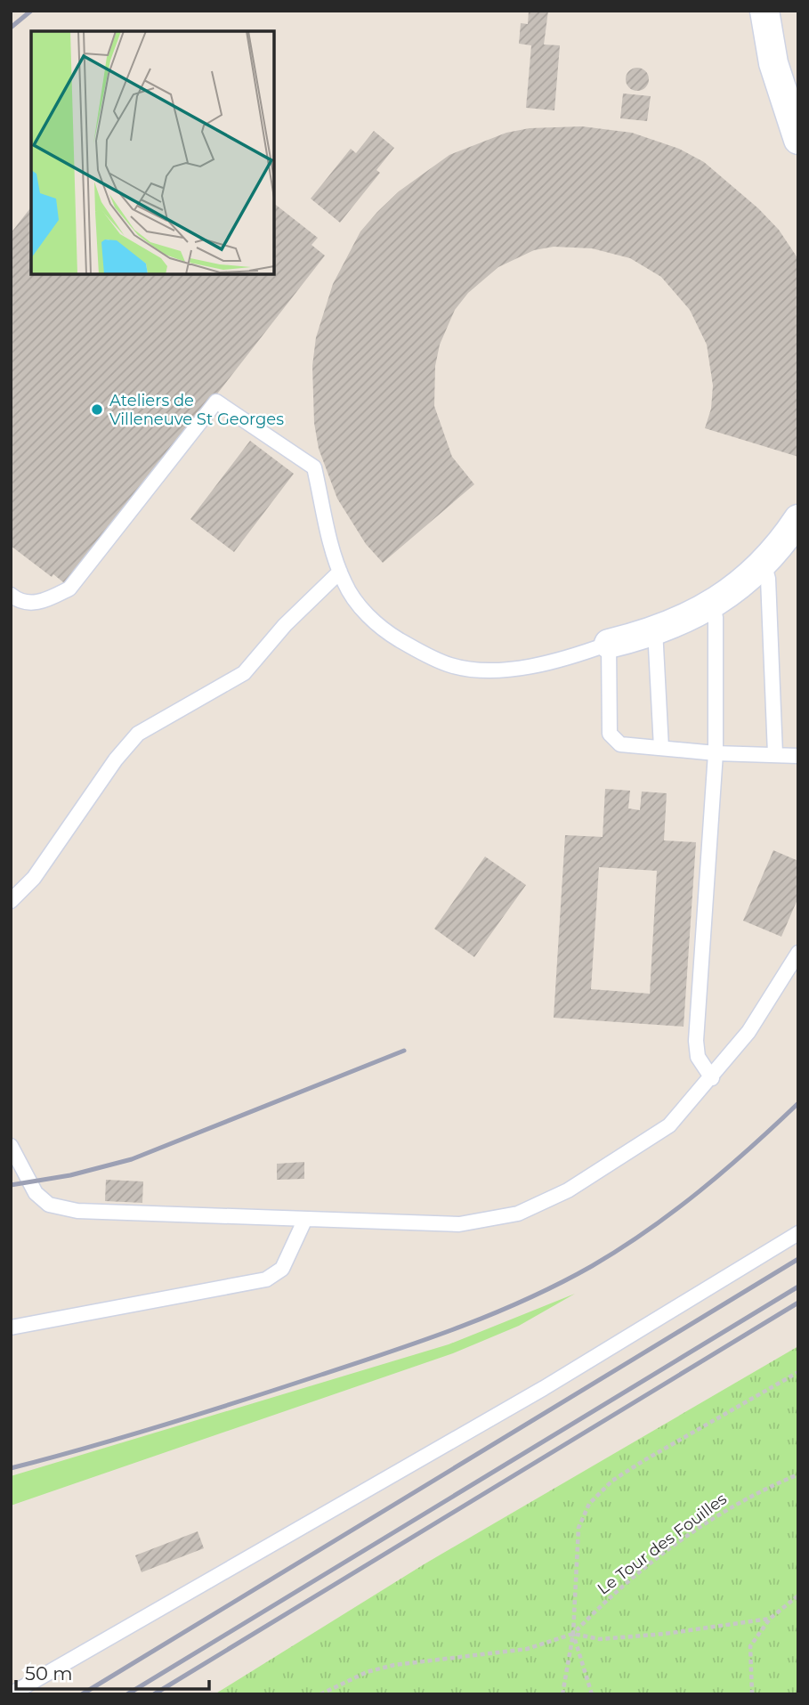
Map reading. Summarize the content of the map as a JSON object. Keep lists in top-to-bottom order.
{
  "streets": {
    "path": ["Le Tour des Fouilles"]
  },
  "places": ["Ateliers de Villeneuve St Georges"],
  "scale_bar": "50 m"
}
